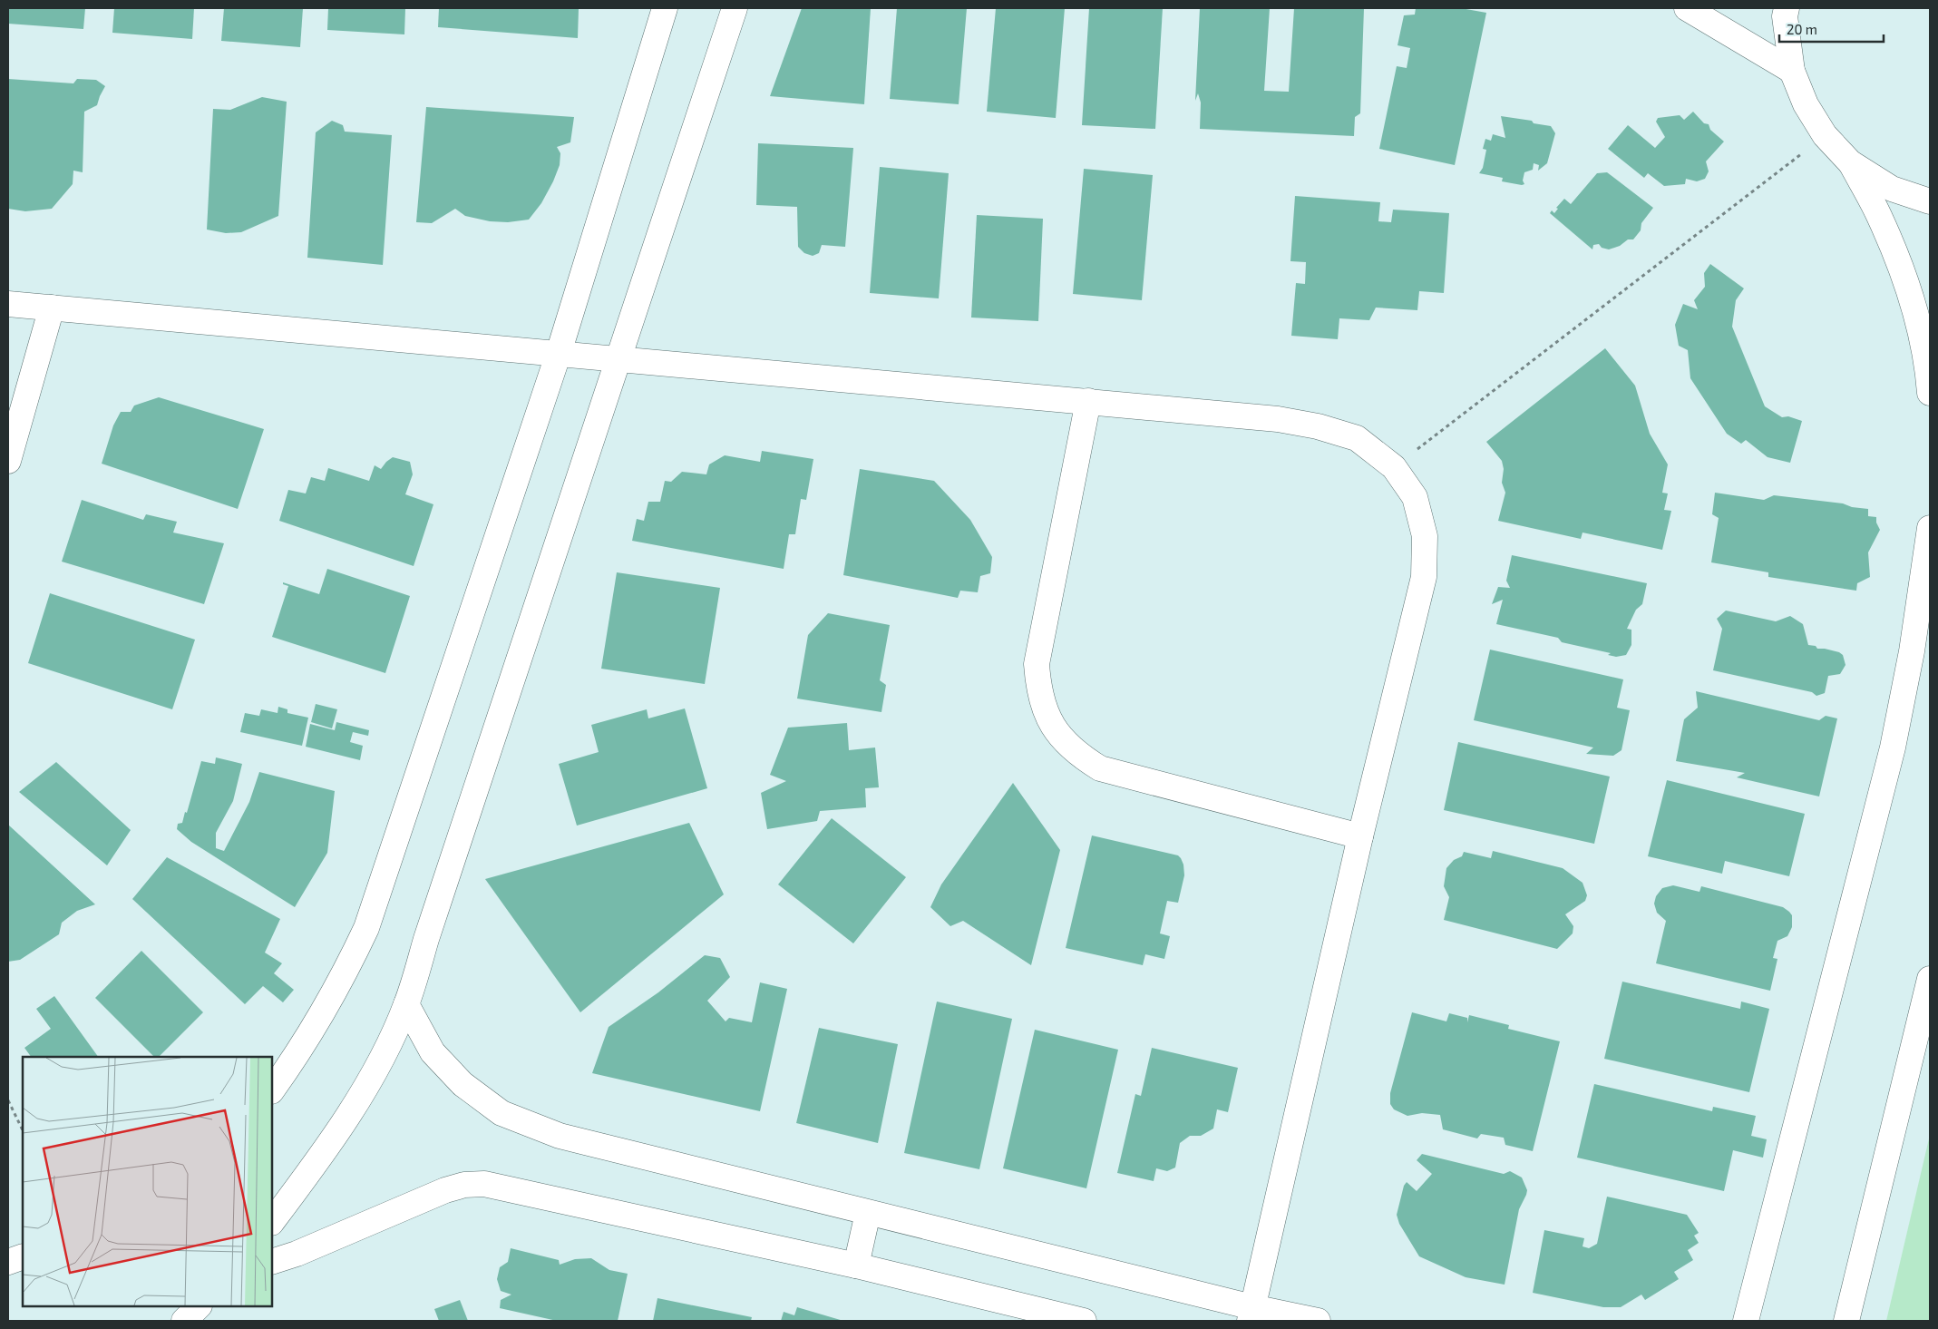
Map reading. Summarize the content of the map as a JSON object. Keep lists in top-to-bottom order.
{
  "scale_bar": "20 m"
}
